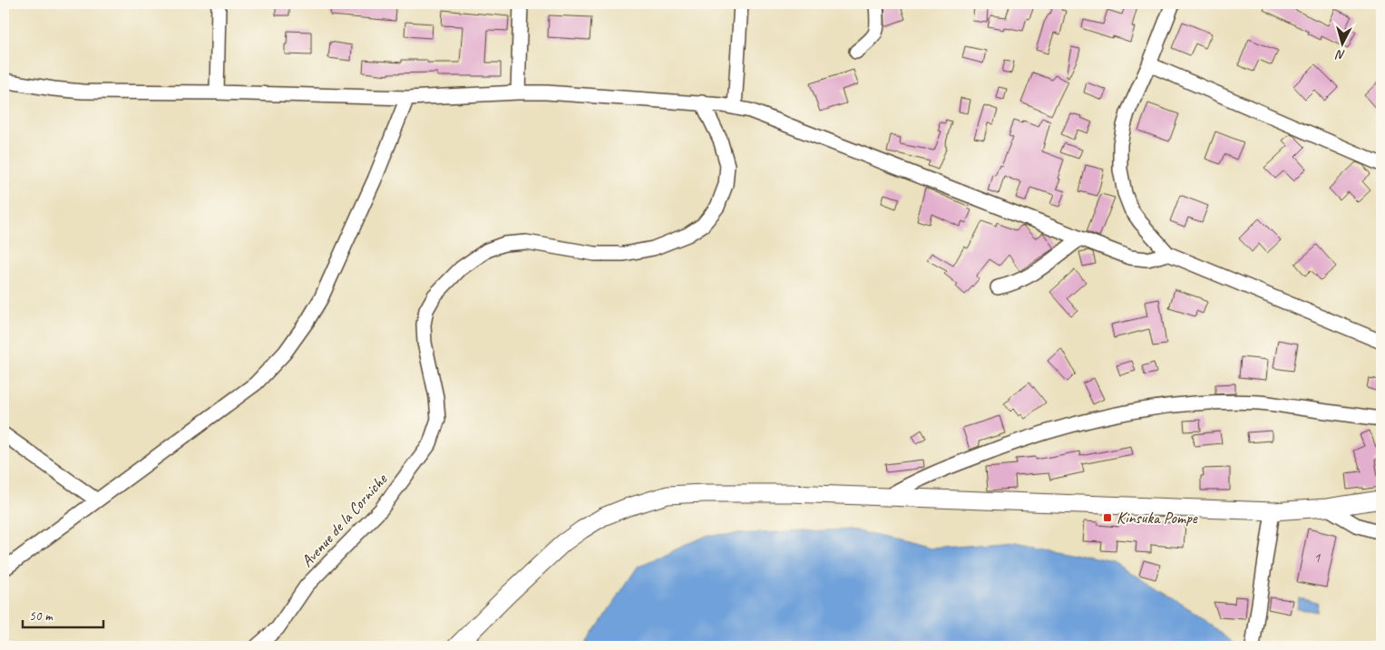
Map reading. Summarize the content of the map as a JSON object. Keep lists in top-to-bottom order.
{
  "streets": {
    "street": ["Avenue de la Corniche"]
  },
  "places": {
    "transit": ["Kinsuka Pompe"]
  },
  "house_numbers": ["1"],
  "scale_bar": "50 m",
  "north": "bottom"
}
